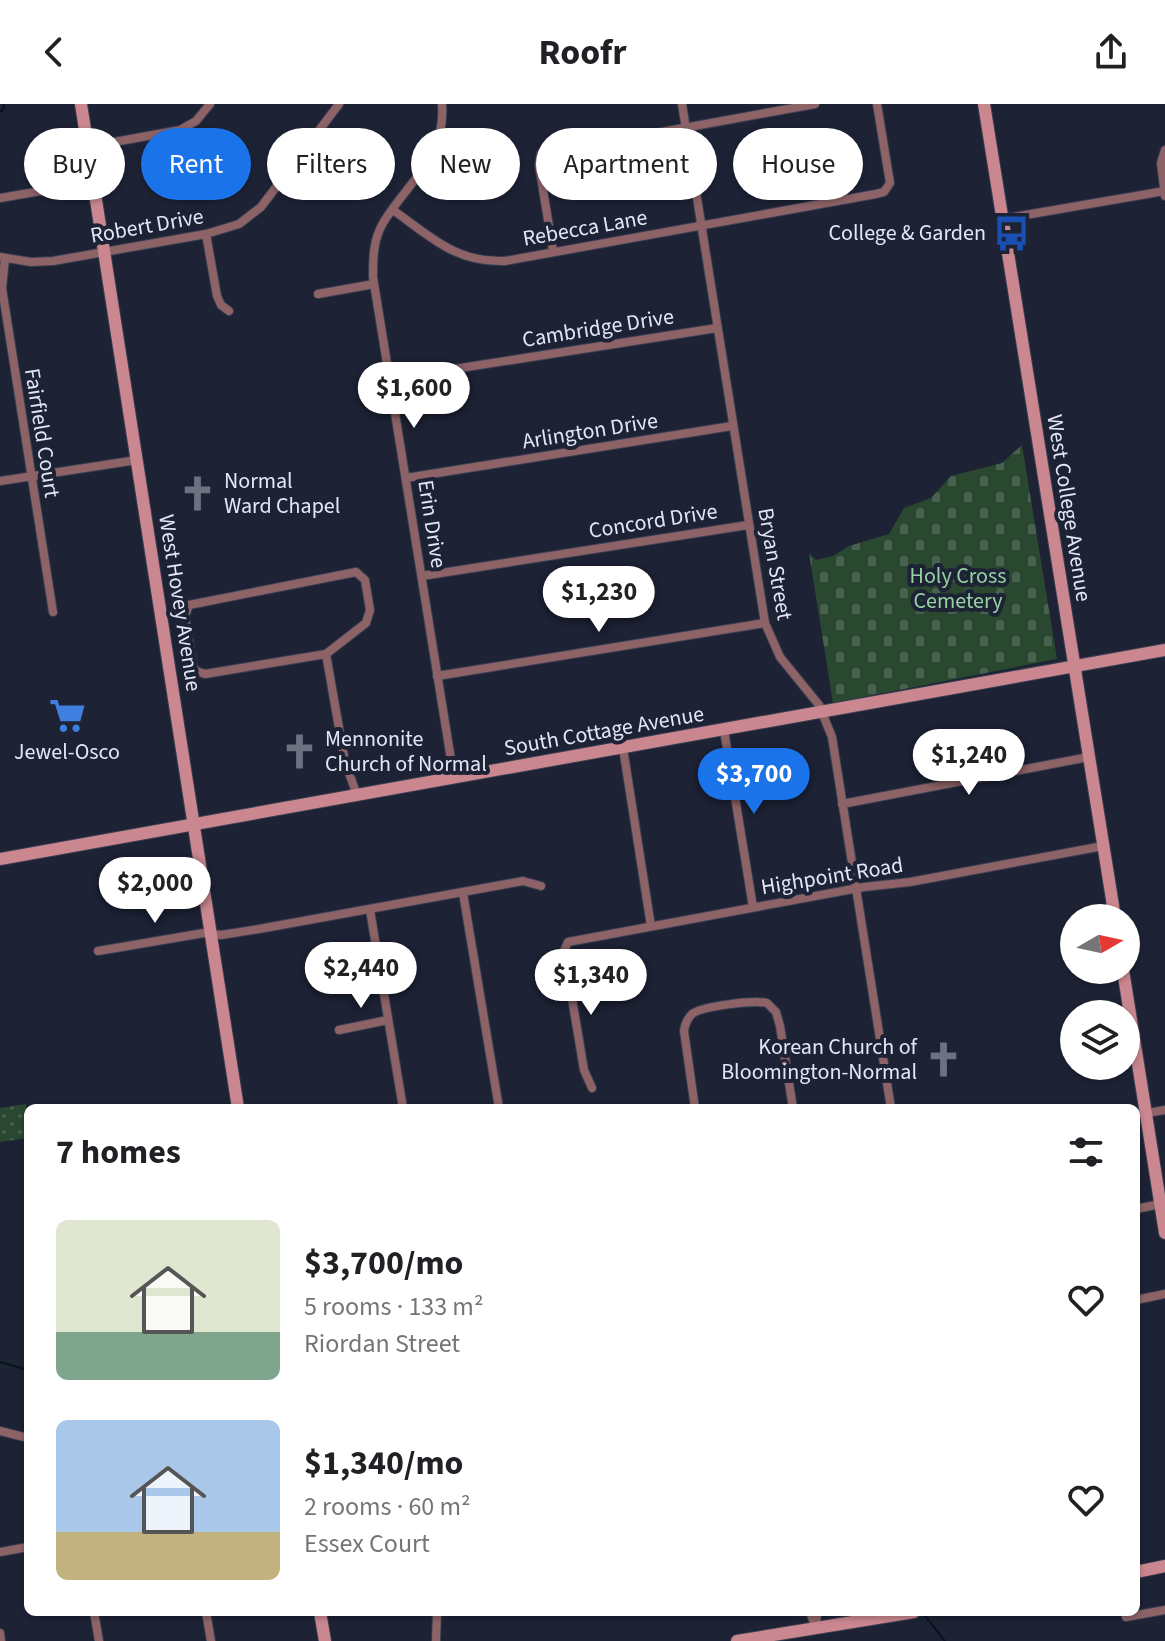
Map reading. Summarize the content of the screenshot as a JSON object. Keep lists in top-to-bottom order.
{
  "streets": {
    "main road": ["West College Avenue", "West Hovey Avenue", "South Cottage Avenue"],
    "street": [
      "Robert Drive",
      "Rebecca Lane",
      "Cambridge Drive",
      "Arlington Drive",
      "Fairfield Court",
      "Concord Drive",
      "Erin Drive",
      "Bryan Street",
      "Highpoint Road"
    ]
  },
  "crossings": [
    ["Robert Drive", "Fairfield Court"],
    ["Robert Drive", "West Hovey Avenue"],
    ["Rebecca Lane", "Erin Drive"],
    ["Rebecca Lane", "Bryan Street"],
    ["Cambridge Drive", "Erin Drive"],
    ["Cambridge Drive", "Bryan Street"],
    ["Arlington Drive", "Erin Drive"],
    ["Arlington Drive", "Bryan Street"],
    ["West College Avenue", "South Cottage Avenue"],
    ["West College Avenue", "Highpoint Road"],
    ["Concord Drive", "Erin Drive"],
    ["Concord Drive", "Bryan Street"],
    ["Erin Drive", "South Cottage Avenue"],
    ["Bryan Street", "South Cottage Avenue"],
    ["Bryan Street", "Highpoint Road"],
    ["West Hovey Avenue", "South Cottage Avenue"]
  ],
  "parks": ["Holy Cross Cemetery"],
  "places": {
    "bus stop": ["College & Garden"],
    "church": ["Normal Ward Chapel", "Mennonite Church of Normal", "Korean Church of Bloomington-Normal"],
    "supermarket": ["Jewel-Osco"]
  },
  "north": "right",
  "page": {
    "header": "Roofr",
    "chip": [
      "Buy",
      "Rent",
      "Filters",
      "New",
      "Apartment",
      "House"
    ],
    "price": [
      "$1,600",
      "$1,230",
      "$1,240",
      "$3,700",
      "$2,000",
      "$2,440",
      "$1,340"
    ],
    "heading": "7 homes",
    "list": [
      {
        "name": "$3,700/mo",
        "note": "5 rooms · 133 m² · Riordan Street"
      },
      {
        "name": "$1,340/mo",
        "note": "2 rooms · 60 m² · Essex Court"
      }
    ]
  }
}
